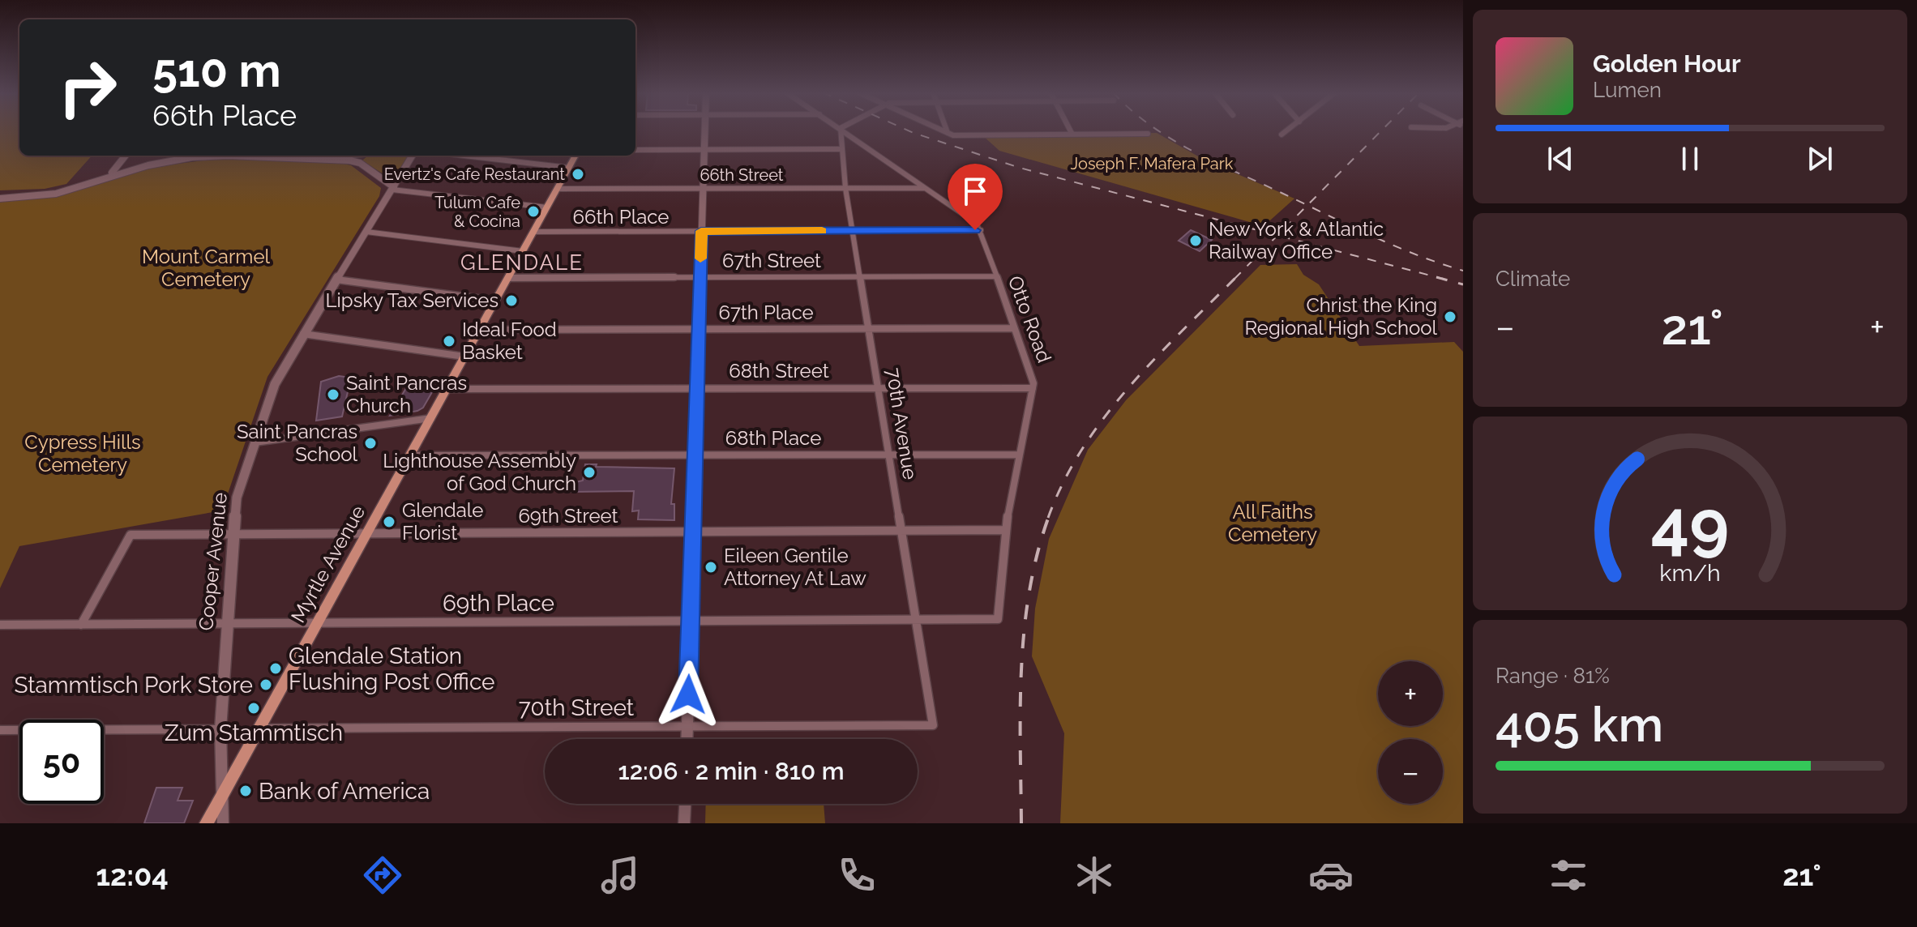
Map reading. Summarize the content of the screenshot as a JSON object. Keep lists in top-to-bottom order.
{
  "streets": {
    "main road": ["Cooper Avenue", "Myrtle Avenue"],
    "street": [
      "66th Street",
      "66th Place",
      "67th Street",
      "67th Place",
      "Otto Road",
      "68th Street",
      "70th Avenue",
      "68th Place",
      "69th Street",
      "69th Place",
      "70th Street"
    ]
  },
  "crossings": [
    ["66th Street", "70th Avenue"],
    ["66th Street", "Myrtle Avenue"],
    ["66th Place", "Otto Road"],
    ["66th Place", "70th Avenue"],
    ["66th Place", "Myrtle Avenue"],
    ["67th Street", "Otto Road"],
    ["67th Street", "70th Avenue"],
    ["67th Street", "Myrtle Avenue"],
    ["67th Place", "Otto Road"],
    ["67th Place", "70th Avenue"],
    ["67th Place", "Myrtle Avenue"],
    ["Otto Road", "68th Street"],
    ["Otto Road", "68th Place"],
    ["Otto Road", "69th Street"],
    ["Otto Road", "69th Place"],
    ["68th Street", "70th Avenue"],
    ["68th Street", "Myrtle Avenue"],
    ["70th Avenue", "68th Place"],
    ["70th Avenue", "69th Street"],
    ["70th Avenue", "69th Place"],
    ["70th Avenue", "70th Street"],
    ["68th Place", "Myrtle Avenue"],
    ["69th Street", "Cooper Avenue"],
    ["69th Street", "Myrtle Avenue"],
    ["69th Street", "69th Place"],
    ["Cooper Avenue", "Myrtle Avenue"],
    ["Cooper Avenue", "69th Place"],
    ["Myrtle Avenue", "69th Place"],
    ["Myrtle Avenue", "70th Street"]
  ],
  "districts": ["GLENDALE"],
  "parks": [
    "Joseph F. Mafera Park",
    "Mount Carmel Cemetery",
    "Cypress Hills Cemetery",
    "All Faiths Cemetery"
  ],
  "places": [
    "Evertz's Cafe Restaurant",
    "Tulum Cafe & Cocina",
    "New York & Atlantic Railway Office",
    "Lipsky Tax Services",
    "Christ the King Regional High School",
    "Ideal Food Basket",
    "Saint Pancras Church",
    "Saint Pancras School",
    "Lighthouse Assembly of God Church",
    "Glendale Florist",
    "Eileen Gentile Attorney At Law",
    "Glendale Station Flushing Post Office",
    "Stammtisch Pork Store",
    "Zum Stammtisch",
    "Bank of America"
  ],
  "page": {
    "turn": ["510 m", "66th Place"],
    "song": ["Golden Hour", "Lumen"],
    "tile": [
      "Climate",
      ["Range · 81%", "405 km"]
    ],
    "heat": ["−", "21°", "+"],
    "map_buttons": ["+", "−"],
    "limit": "50",
    "trip": "12:06 · 2 min · 810 m",
    "tabs": ["12:04", "21°"],
    "gauge": ["49", "km/h"]
  }
}
